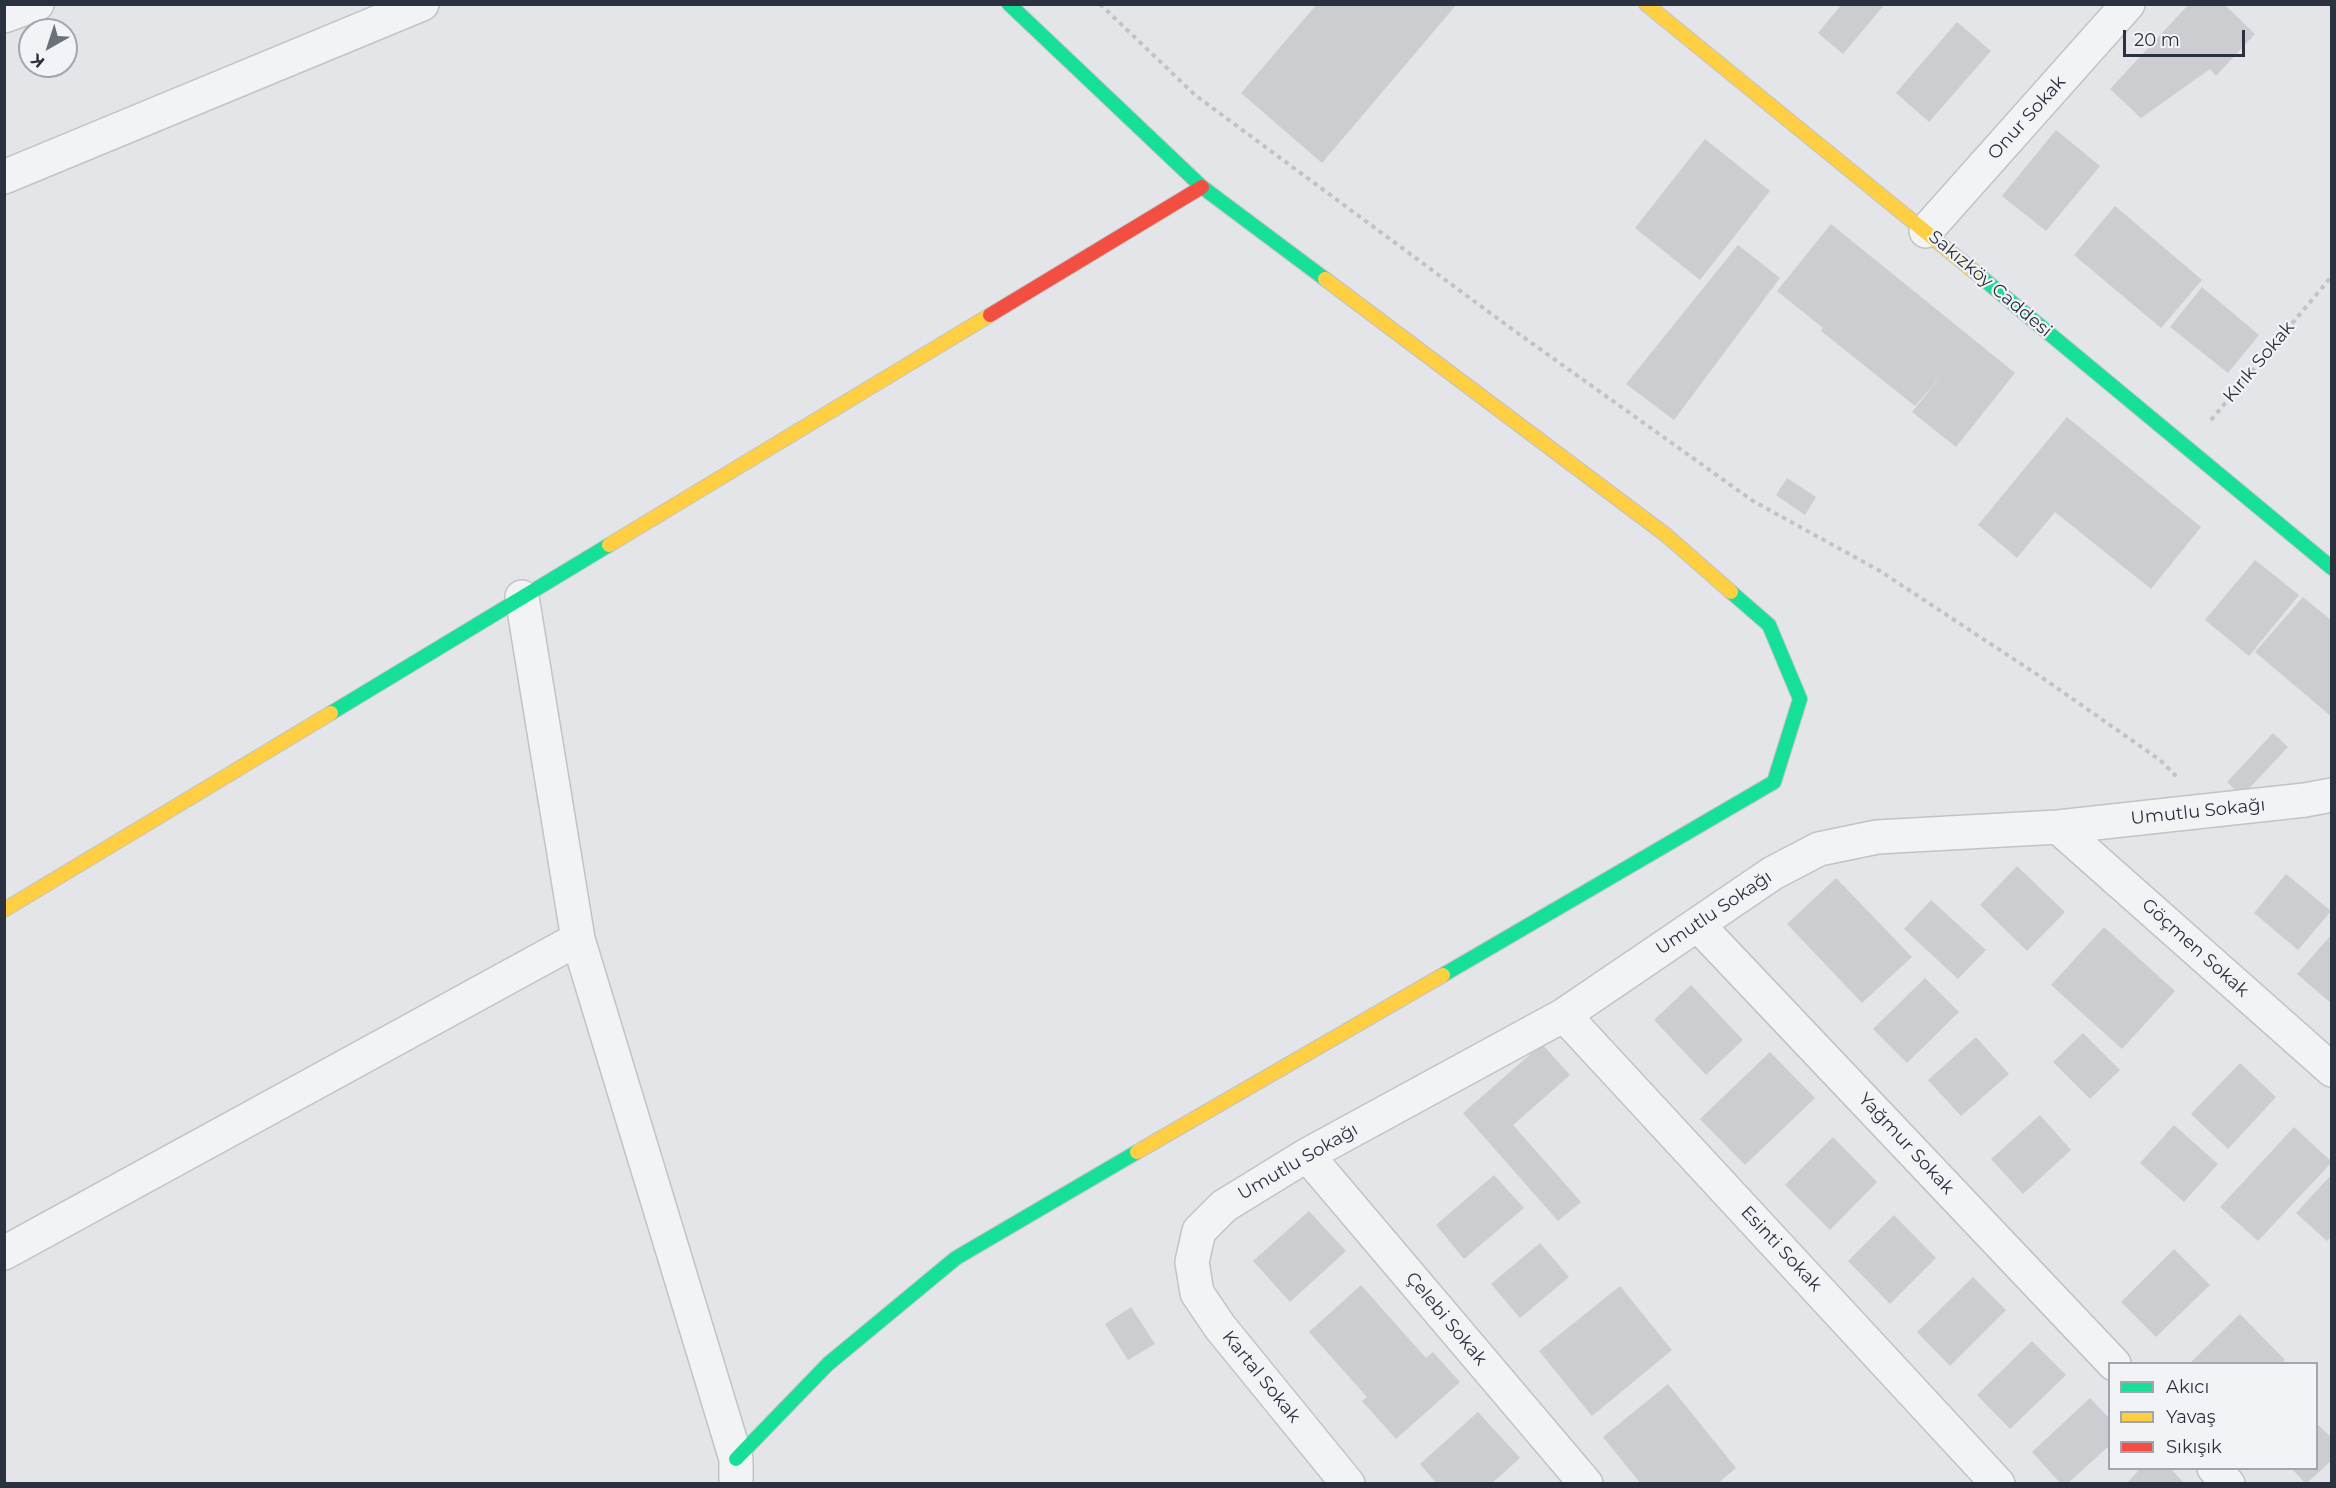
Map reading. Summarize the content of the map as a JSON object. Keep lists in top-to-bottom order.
{
  "streets": {
    "street": [
      "Onur Sokak",
      "Sakızköy Caddesi",
      "Umutlu Sokağı",
      "Göçmen Sokak",
      "Yağmur Sokak",
      "Esinti Sokak",
      "Çelebi Sokak",
      "Kartal Sokak"
    ],
    "path": ["Kırık Sokak"]
  },
  "crossings": [
    ["Onur Sokak", "Sakızköy Caddesi"],
    ["Sakızköy Caddesi", "Kırık Sokak"],
    ["Umutlu Sokağı", "Göçmen Sokak"],
    ["Umutlu Sokağı", "Yağmur Sokak"],
    ["Umutlu Sokağı", "Esinti Sokak"],
    ["Umutlu Sokağı", "Çelebi Sokak"],
    ["Umutlu Sokağı", "Kartal Sokak"]
  ],
  "legend": ["Akıcı", "Yavaş", "Sıkışık"],
  "scale_bar": "20 m",
  "north": "bottom left"
}
